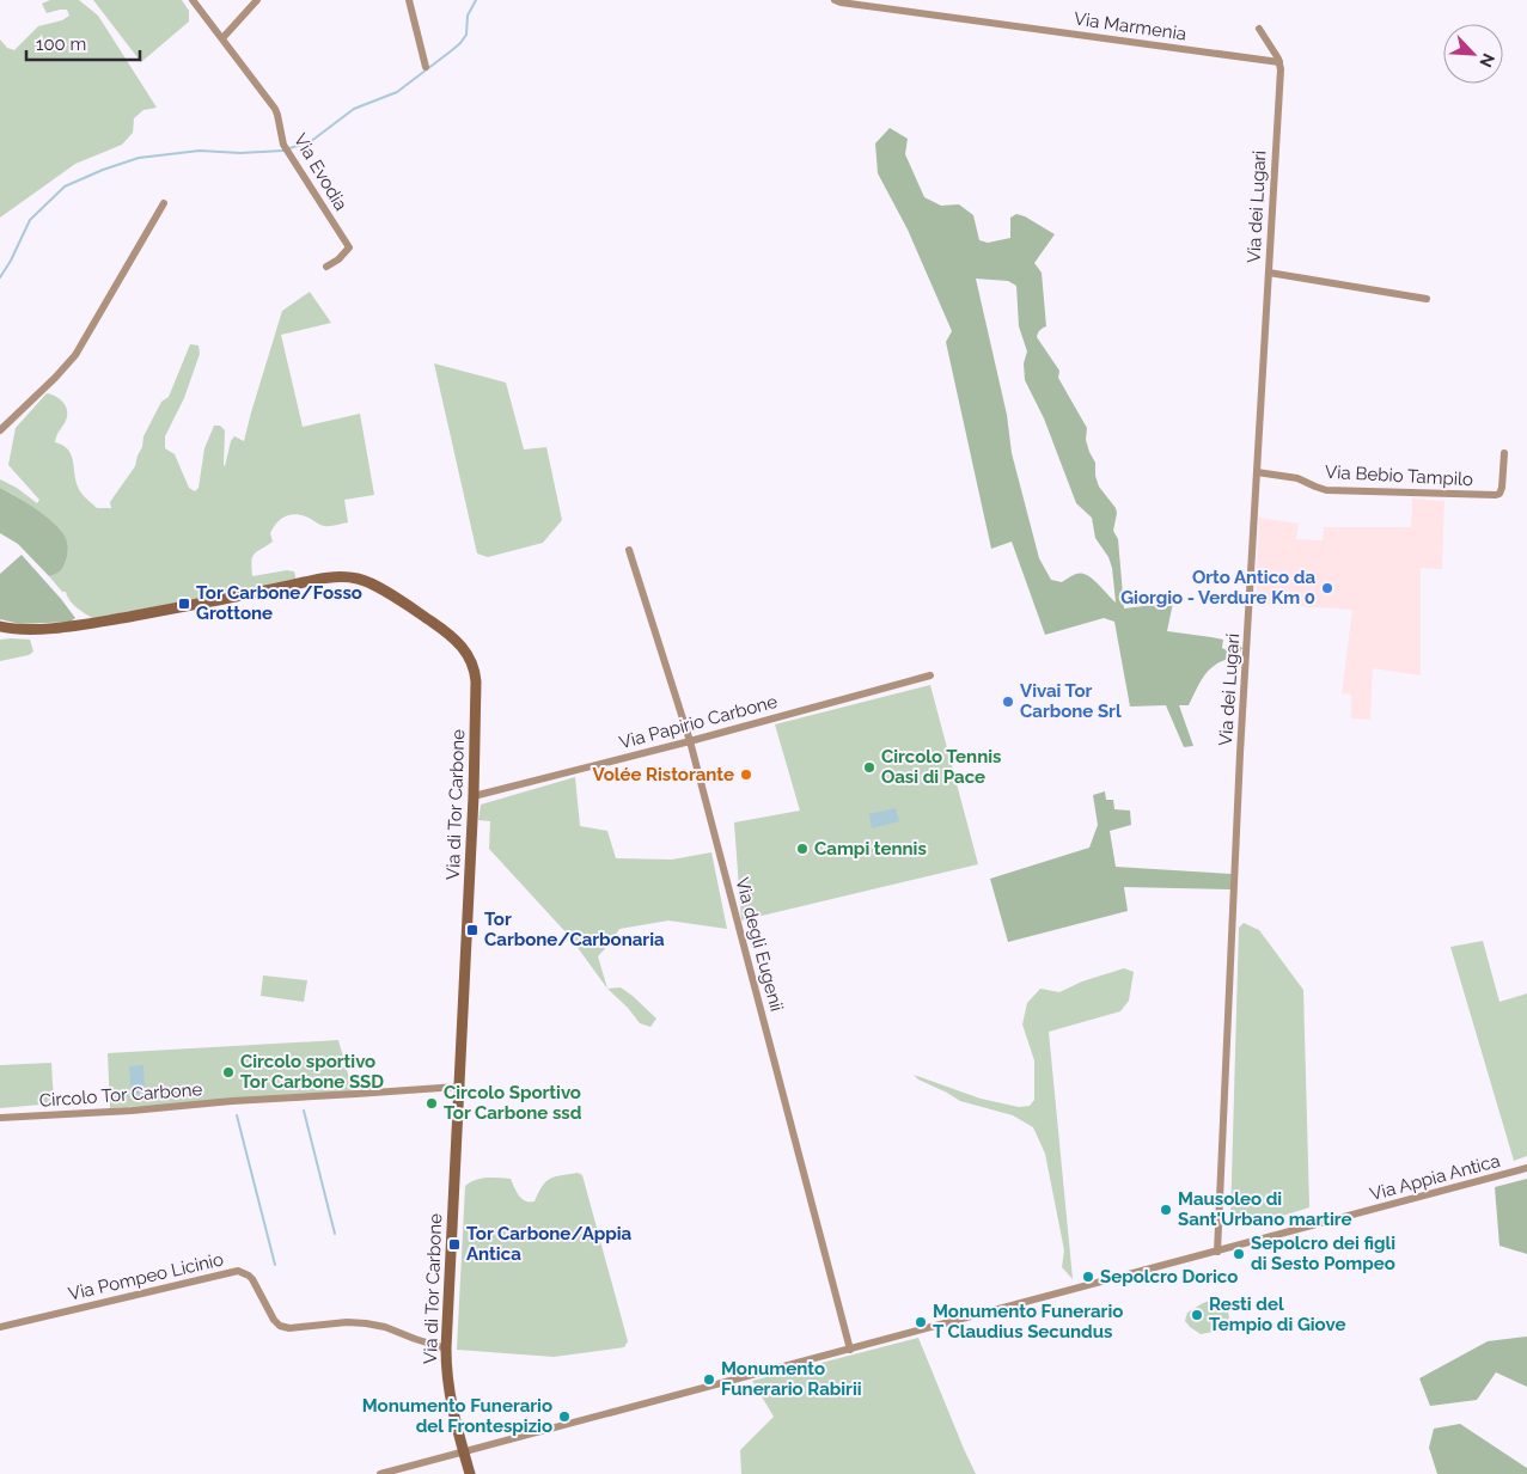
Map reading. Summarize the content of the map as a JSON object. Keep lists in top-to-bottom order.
{
  "streets": {
    "main road": ["Via di Tor Carbone"],
    "street": [
      "Via Marmenia",
      "Via Evodia",
      "Via dei Lugari",
      "Via Bebio Tampilo",
      "Via Papirio Carbone",
      "Via degli Eugenii",
      "Circolo Tor Carbone",
      "Via Appia Antica",
      "Via Pompeo Licinio"
    ]
  },
  "crossings": [
    ["Via Marmenia", "Via dei Lugari"],
    ["Via dei Lugari", "Via Bebio Tampilo"],
    ["Via dei Lugari", "Via Appia Antica"],
    ["Via Papirio Carbone", "Via di Tor Carbone"],
    ["Via Papirio Carbone", "Via degli Eugenii"],
    ["Via di Tor Carbone", "Circolo Tor Carbone"],
    ["Via di Tor Carbone", "Via Appia Antica"],
    ["Via di Tor Carbone", "Via Pompeo Licinio"],
    ["Via degli Eugenii", "Via Appia Antica"]
  ],
  "places": {
    "other": [
      "Orto Antico da Giorgio - Verdure Km 0",
      "Vivai Tor Carbone Srl",
      "Circolo Tennis Oasi di Pace",
      "Volée Ristorante",
      "Campi tennis",
      "Circolo sportivo Tor Carbone SSD",
      "Circolo Sportivo Tor Carbone ssd",
      "Mausoleo di Sant'Urbano martire",
      "Sepolcro dei figli di Sesto Pompeo",
      "Sepolcro Dorico",
      "Resti del Tempio di Giove",
      "Monumento Funerario T Claudius Secundus",
      "Monumento Funerario Rabirii",
      "Monumento Funerario del Frontespizio"
    ],
    "transit": ["Tor Carbone/Fosso Grottone", "Tor Carbone/Carbonaria", "Tor Carbone/Appia Antica"]
  },
  "scale_bar": "100 m",
  "north": "bottom right"
}
